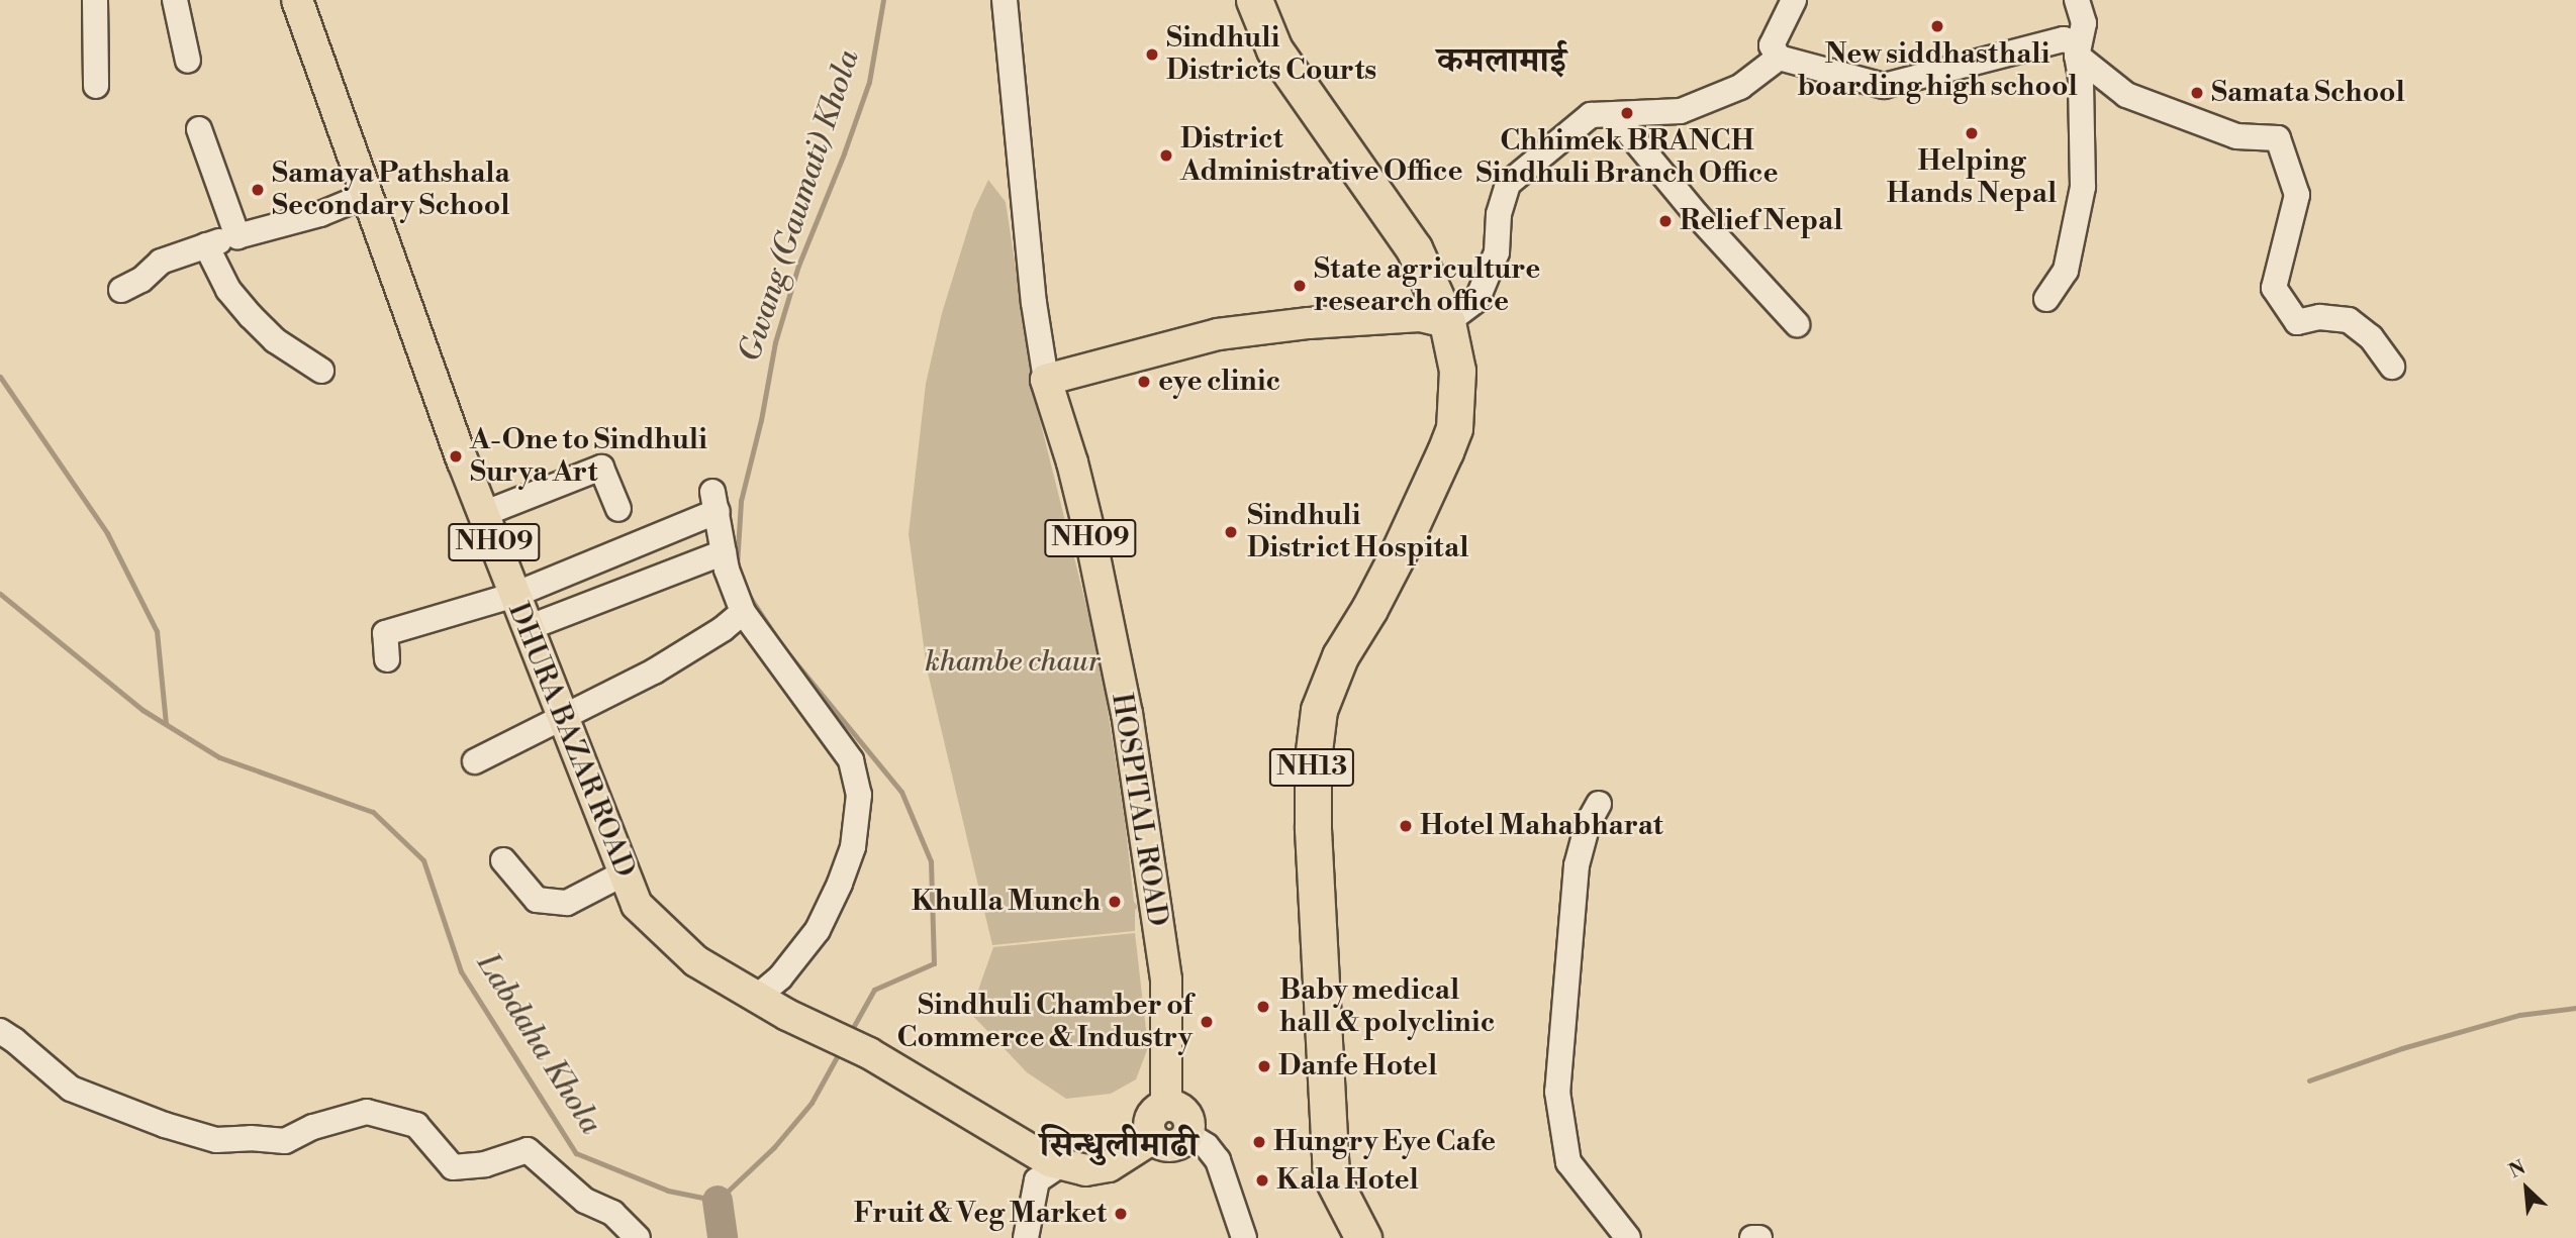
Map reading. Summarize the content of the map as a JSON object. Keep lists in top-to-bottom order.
{
  "streets": {
    "highway": ["NH13"],
    "main road": ["NH09", "DHURA BAZAR ROAD", "HOSPITAL ROAD"]
  },
  "crossings": [
    ["NH09", "DHURA BAZAR ROAD"],
    ["NH09", "HOSPITAL ROAD"]
  ],
  "districts": ["कमलामाई", "सिन्धुलीमाढी"],
  "water": ["Gwang (Gaumati) Khola", "Labdaha Khola"],
  "parks": ["khambe chaur"],
  "places": [
    "New siddhasthali boarding high school",
    "Sindhuli Districts Courts",
    "Samata School",
    "Chhimek BRANCH Sindhuli Branch Office",
    "Helping Hands Nepal",
    "District Administrative Office",
    "Samaya Pathshala Secondary School",
    "Relief Nepal",
    "State agriculture research office",
    "eye clinic",
    "A-One to Sindhuli Surya Art",
    "Sindhuli District Hospital",
    "Hotel Mahabharat",
    "Khulla Munch",
    "Baby medical hall & polyclinic",
    "Sindhuli Chamber of Commerce & Industry",
    "Danfe Hotel",
    "Hungry Eye Cafe",
    "Kala Hotel",
    "Fruit & Veg Market"
  ],
  "north": "top left"
}
